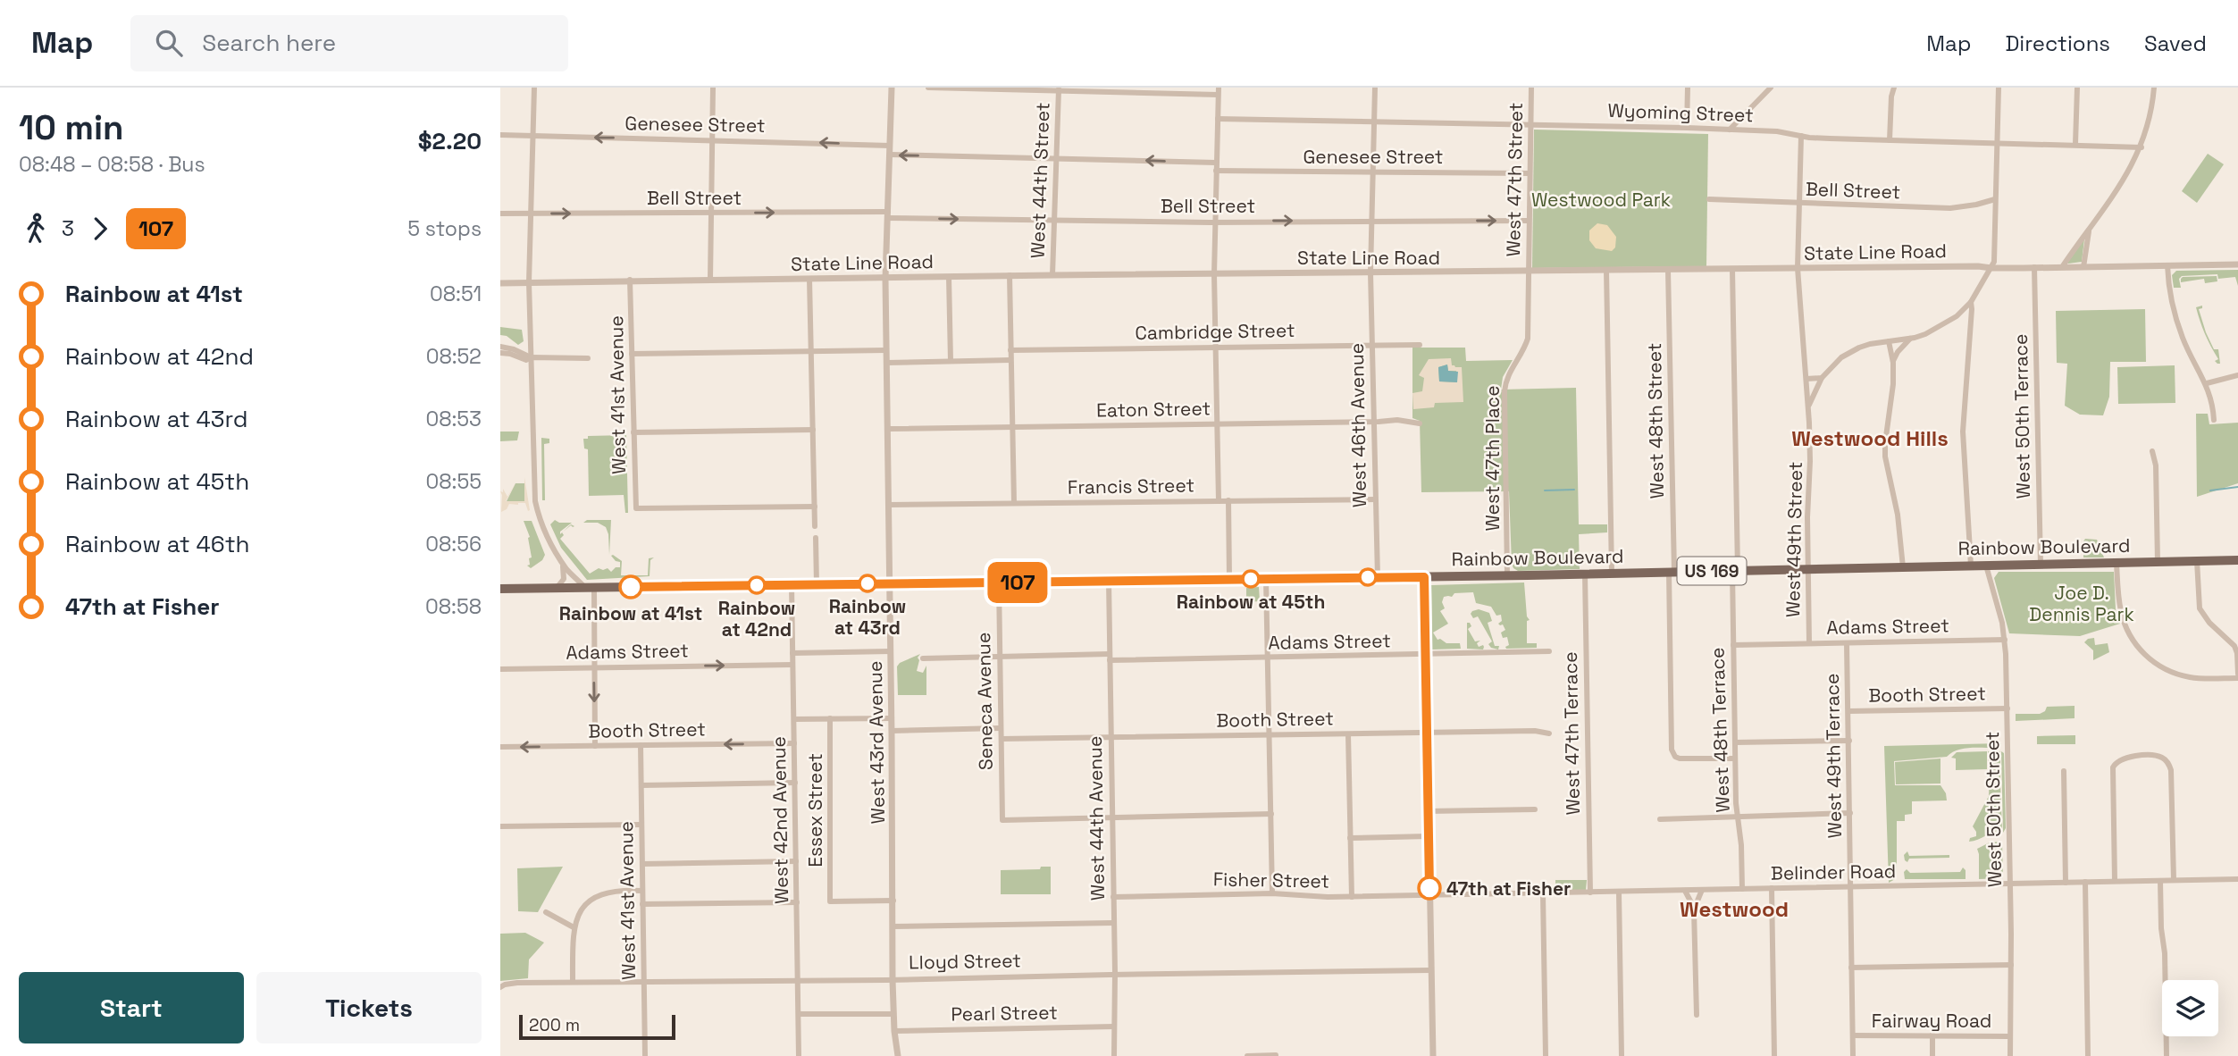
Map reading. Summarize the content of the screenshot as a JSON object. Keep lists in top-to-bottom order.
{
  "streets": {
    "main road": ["Rainbow Boulevard", "US 169"],
    "street": [
      "Wyoming Street",
      "Genesee Street",
      "West 47th Street",
      "West 44th Street",
      "Bell Street",
      "State Line Road",
      "Cambridge Street",
      "West 41st Avenue",
      "Eaton Street",
      "West 50th Terrace",
      "West 48th Street",
      "West 46th Avenue",
      "West 47th Place",
      "Francis Street",
      "West 49th Street",
      "Adams Street",
      "Booth Street",
      "Seneca Avenue",
      "West 48th Terrace",
      "West 47th Terrace",
      "West 43rd Avenue",
      "West 49th Terrace",
      "West 50th Street",
      "Essex Street",
      "West 44th Avenue",
      "West 42nd Avenue",
      "Belinder Road",
      "Fisher Street",
      "Lloyd Street",
      "Pearl Street",
      "Fairway Road"
    ]
  },
  "crossings": [
    ["Wyoming Street", "West 47th Street"],
    ["Wyoming Street", "West 46th Avenue"],
    ["Wyoming Street", "West 49th Street"],
    ["Genesee Street", "West 47th Street"],
    ["Genesee Street", "West 46th Avenue"],
    ["Genesee Street", "West 43rd Avenue"],
    ["West 47th Street", "Bell Street"],
    ["West 47th Street", "State Line Road"],
    ["West 47th Street", "West 47th Place"],
    ["West 44th Street", "Bell Street"],
    ["West 44th Street", "State Line Road"],
    ["Bell Street", "West 46th Avenue"],
    ["Bell Street", "West 49th Street"],
    ["Bell Street", "West 43rd Avenue"],
    ["State Line Road", "West 41st Avenue"],
    ["State Line Road", "West 50th Terrace"],
    ["State Line Road", "West 48th Street"],
    ["State Line Road", "West 46th Avenue"],
    ["State Line Road", "West 47th Place"],
    ["State Line Road", "West 49th Street"],
    ["State Line Road", "West 48th Terrace"],
    ["State Line Road", "West 43rd Avenue"],
    ["Cambridge Street", "West 46th Avenue"],
    ["West 41st Avenue", "Booth Street"],
    ["West 41st Avenue", "Lloyd Street"],
    ["Eaton Street", "West 46th Avenue"],
    ["Eaton Street", "West 43rd Avenue"],
    ["West 50th Terrace", "Rainbow Boulevard"],
    ["West 48th Street", "Rainbow Boulevard"],
    ["West 48th Street", "West 48th Terrace"],
    ["West 46th Avenue", "Francis Street"],
    ["West 46th Avenue", "Rainbow Boulevard"],
    ["West 47th Place", "Rainbow Boulevard"],
    ["Francis Street", "West 43rd Avenue"],
    ["West 49th Street", "Rainbow Boulevard"],
    ["West 49th Street", "Adams Street"],
    ["Rainbow Boulevard", "Seneca Avenue"],
    ["Rainbow Boulevard", "West 48th Terrace"],
    ["Rainbow Boulevard", "West 47th Terrace"],
    ["Rainbow Boulevard", "West 43rd Avenue"],
    ["Rainbow Boulevard", "West 50th Street"],
    ["Rainbow Boulevard", "West 44th Avenue"],
    ["Rainbow Boulevard", "West 42nd Avenue"],
    ["Adams Street", "Seneca Avenue"],
    ["Adams Street", "West 48th Terrace"],
    ["Adams Street", "West 49th Terrace"],
    ["Adams Street", "West 50th Street"],
    ["Adams Street", "West 44th Avenue"],
    ["Adams Street", "West 42nd Avenue"],
    ["Booth Street", "Seneca Avenue"],
    ["Booth Street", "West 49th Terrace"],
    ["Booth Street", "West 50th Street"],
    ["Booth Street", "West 44th Avenue"],
    ["Booth Street", "West 42nd Avenue"],
    ["Seneca Avenue", "West 44th Avenue"],
    ["West 48th Terrace", "Belinder Road"],
    ["West 47th Terrace", "Belinder Road"],
    ["West 43rd Avenue", "Essex Street"],
    ["West 43rd Avenue", "Lloyd Street"],
    ["West 43rd Avenue", "Pearl Street"],
    ["West 49th Terrace", "Belinder Road"],
    ["West 49th Terrace", "Fairway Road"],
    ["West 50th Street", "Belinder Road"],
    ["West 50th Street", "Fairway Road"],
    ["West 44th Avenue", "Fisher Street"],
    ["West 44th Avenue", "Lloyd Street"],
    ["West 44th Avenue", "Pearl Street"],
    ["West 42nd Avenue", "Lloyd Street"],
    ["Belinder Road", "Fisher Street"]
  ],
  "one_way": ["Genesee Street", "Bell Street"],
  "districts": ["Westwood Hills", "Westwood"],
  "parks": ["Westwood Park", "Joe D. Dennis Park"],
  "places": [
    "Rainbow at 45th",
    "Rainbow at 43rd",
    "Rainbow at 42nd",
    "Rainbow at 41st",
    "47th at Fisher"
  ],
  "lines": ["bus line 107"],
  "scale_bar": "200 m",
  "page": {
    "header": "Map",
    "search": "Search here",
    "nav": ["Map", "Directions", "Saved"],
    "heading": ["10 min", "08:48 – 08:58 · Bus", "$2.20"],
    "on_map": "107",
    "legs": ["3", "107", "5 stops"],
    "list": [
      {
        "name": "Rainbow at 41st",
        "value": "08:51"
      },
      {
        "name": "Rainbow at 42nd",
        "value": "08:52"
      },
      {
        "name": "Rainbow at 43rd",
        "value": "08:53"
      },
      {
        "name": "Rainbow at 45th",
        "value": "08:55"
      },
      {
        "name": "Rainbow at 46th",
        "value": "08:56"
      },
      {
        "name": "47th at Fisher",
        "value": "08:58"
      }
    ],
    "buttons": ["Start", "Tickets"],
    "scale": "200 m"
  }
}
